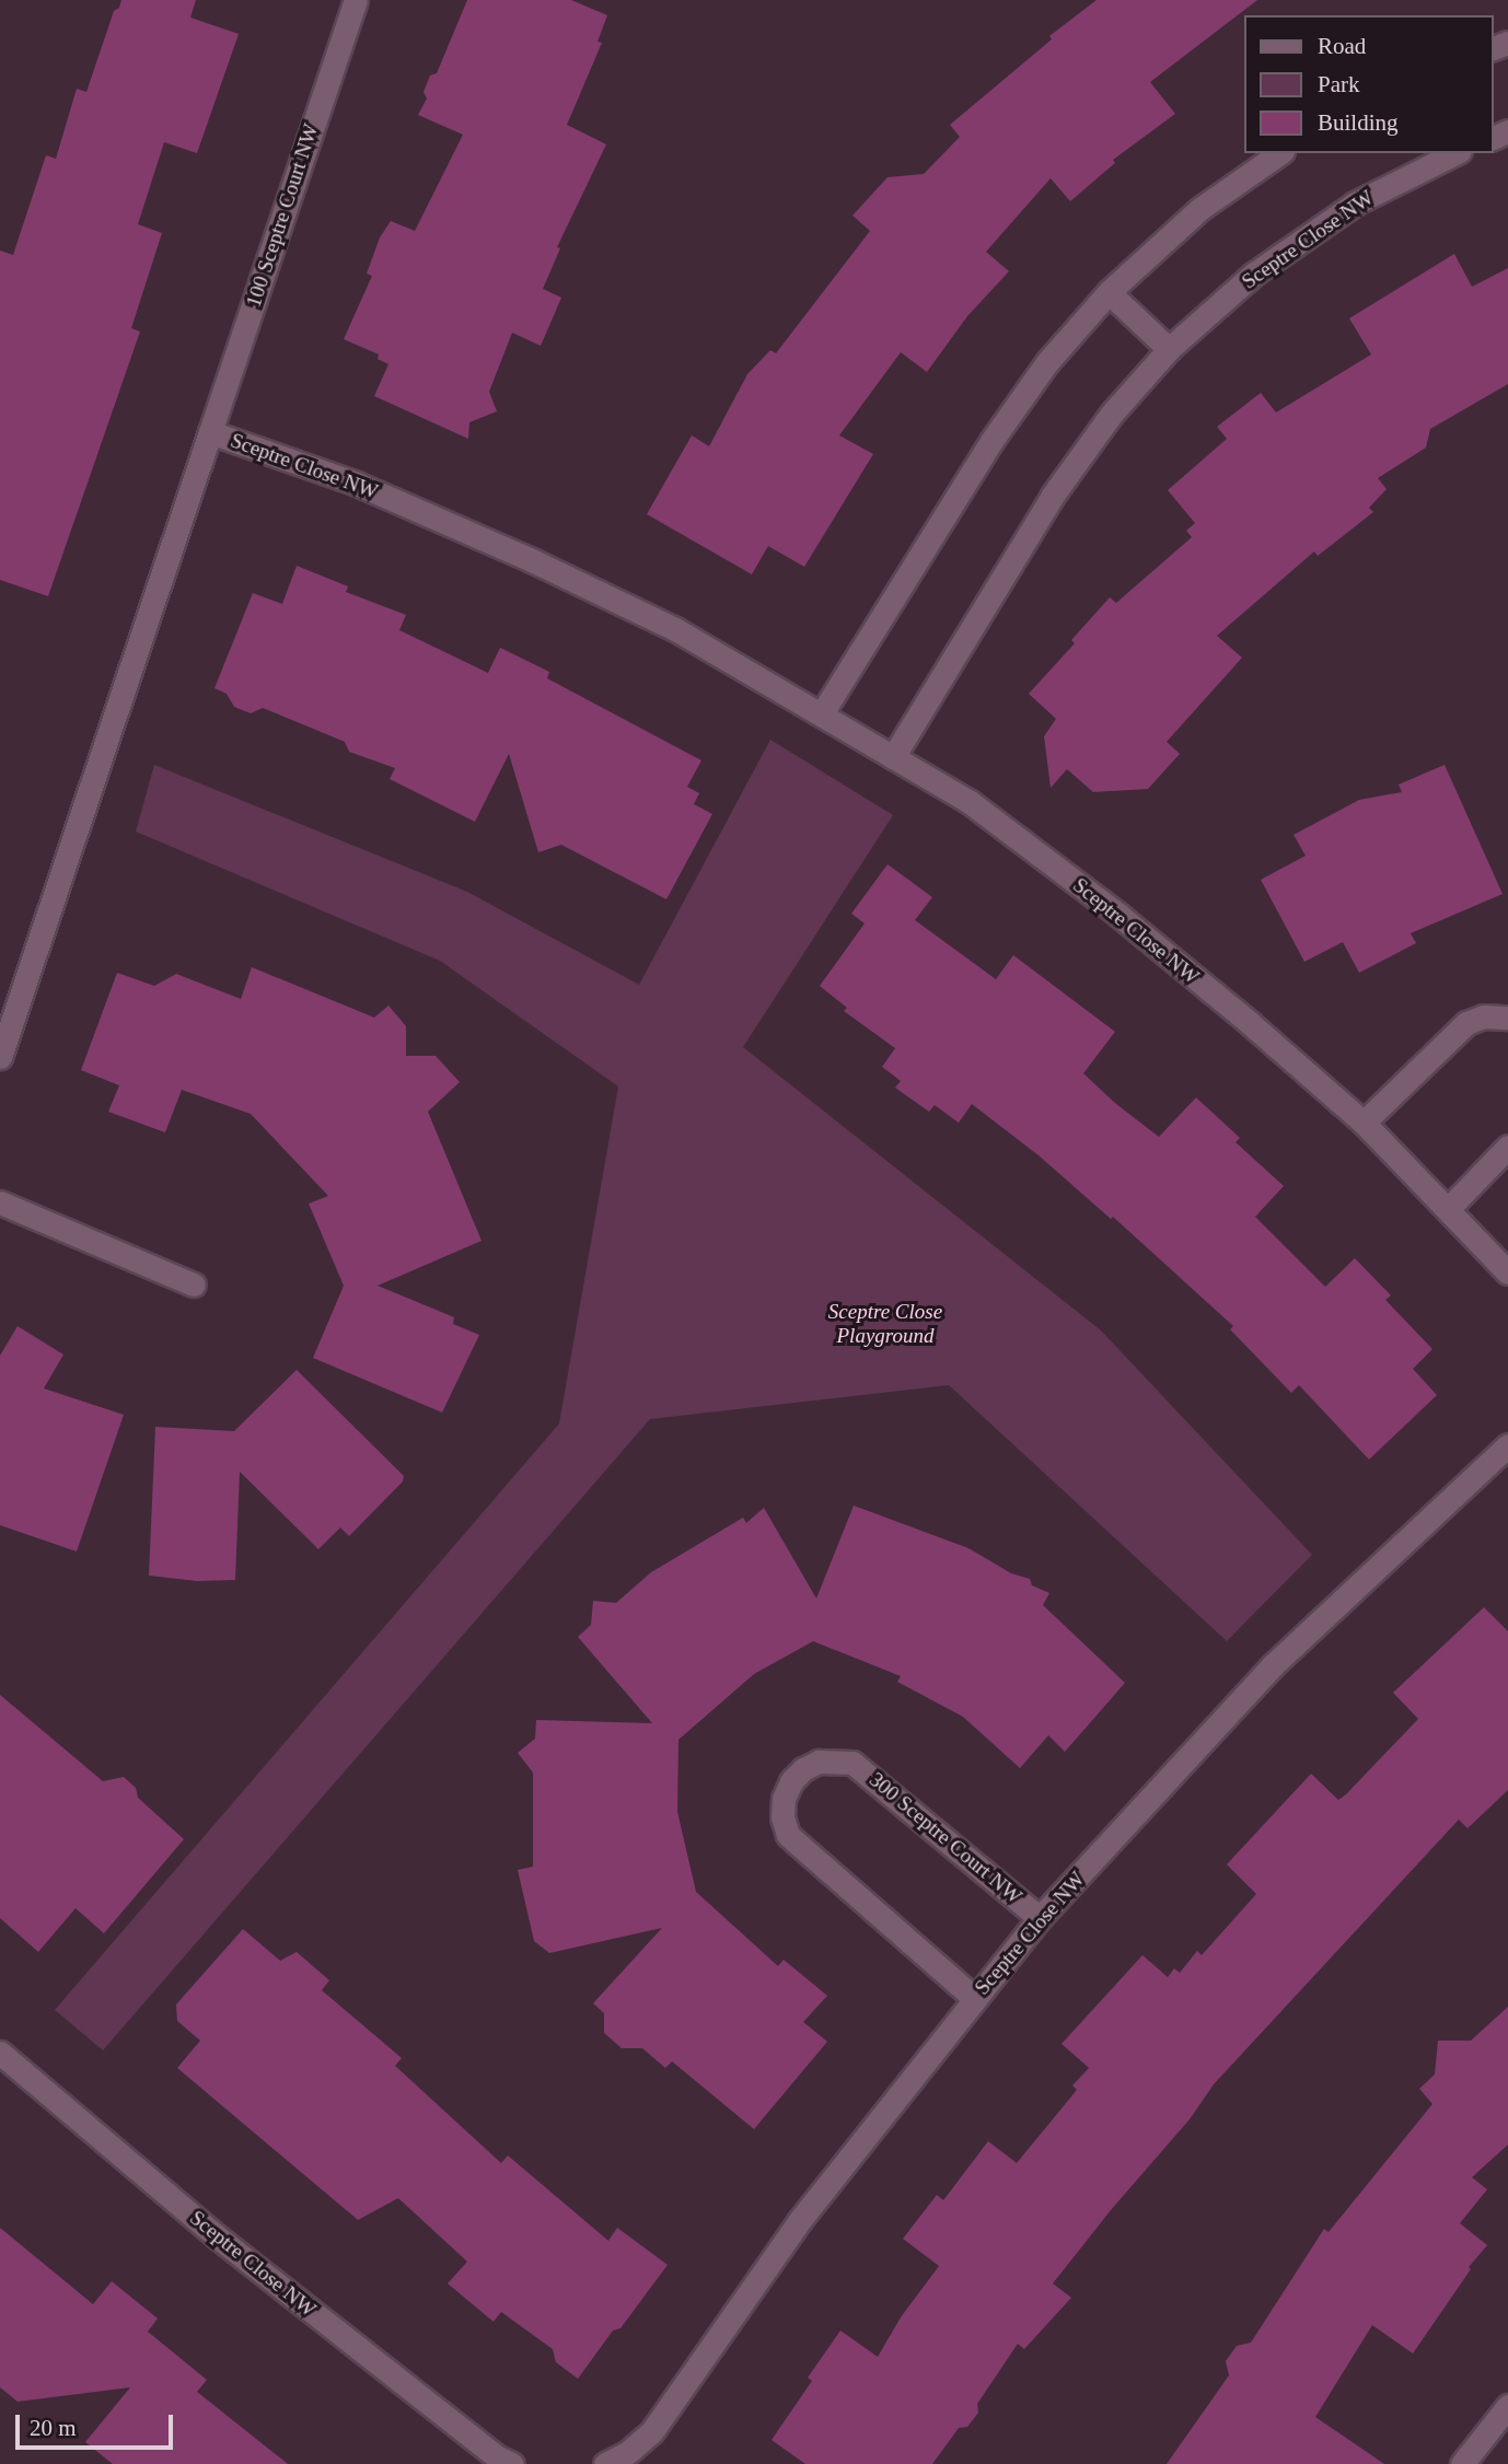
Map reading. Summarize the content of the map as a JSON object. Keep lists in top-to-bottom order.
{
  "streets": {
    "street": ["100 Sceptre Court NW", "Sceptre Close NW", "300 Sceptre Court NW"]
  },
  "crossings": [
    ["100 Sceptre Court NW", "Sceptre Close NW"],
    ["Sceptre Close NW", "300 Sceptre Court NW"]
  ],
  "parks": ["Sceptre Close Playground"],
  "legend": ["Road", "Park", "Building"],
  "scale_bar": "20 m"
}
